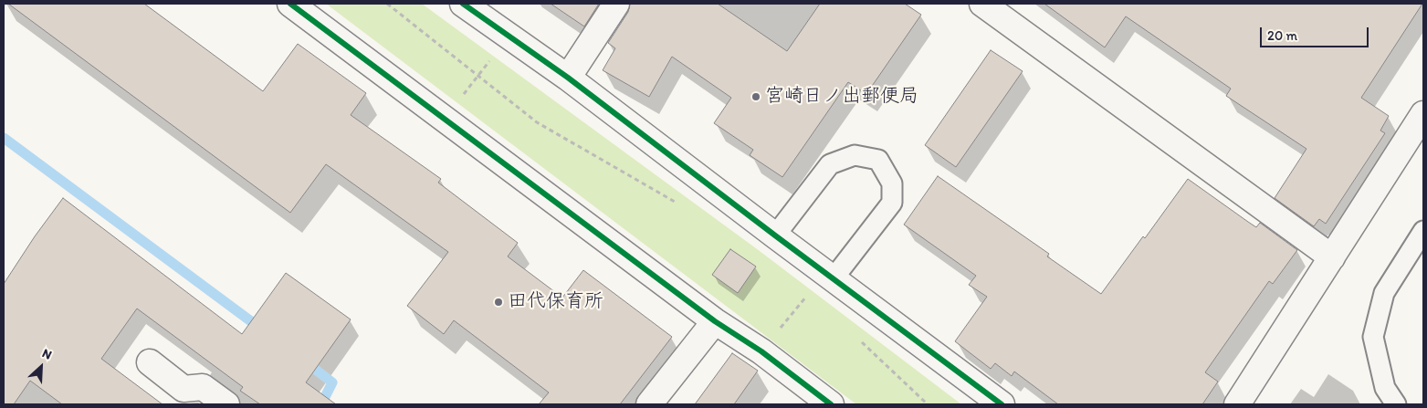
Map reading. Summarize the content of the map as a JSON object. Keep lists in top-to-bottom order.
{
  "places": ["宮崎日ノ出郵便局", "田代保育所"],
  "scale_bar": "20 m",
  "north": "top right"
}
